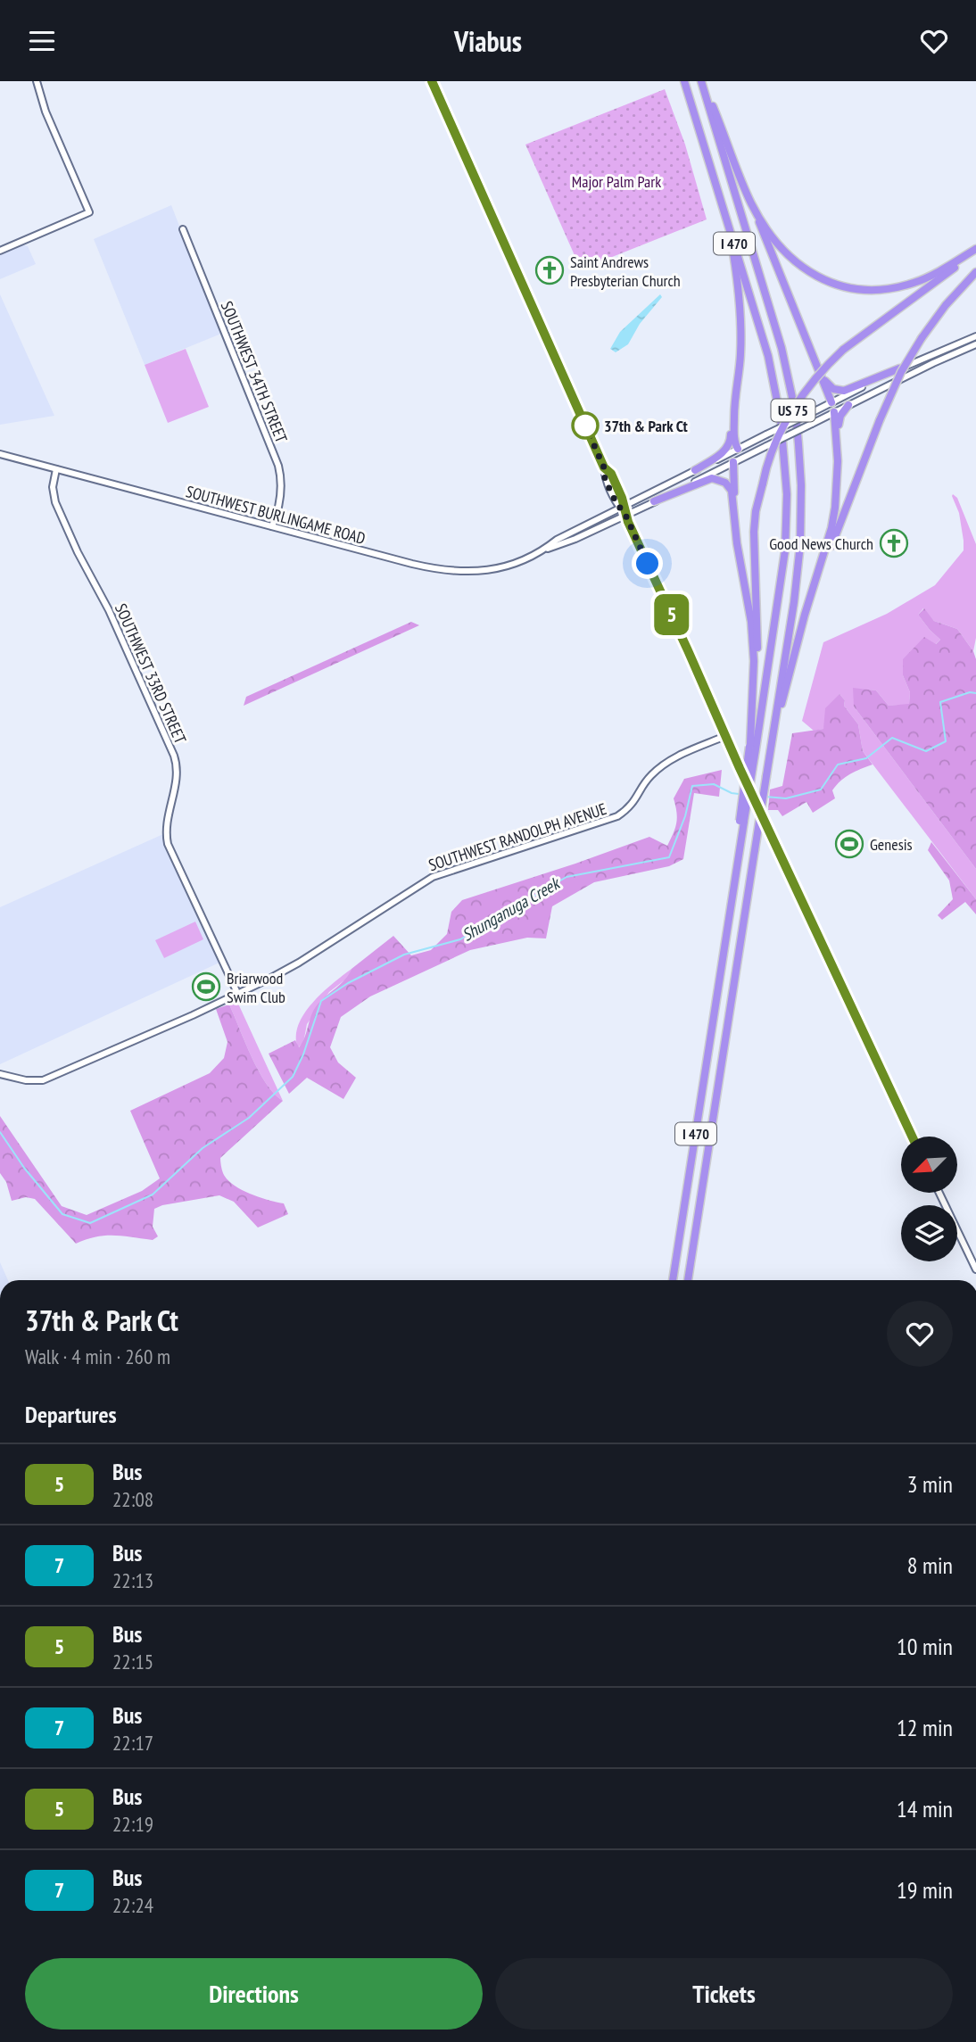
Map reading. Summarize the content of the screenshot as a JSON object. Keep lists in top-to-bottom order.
{
  "streets": {
    "highway": ["I 470", "US 75"],
    "main road": [
      "SOUTHWEST 34TH STREET",
      "SOUTHWEST BURLINGAME ROAD",
      "SOUTHWEST 33RD STREET",
      "SOUTHWEST RANDOLPH AVENUE"
    ]
  },
  "crossings": [
    ["I 470", "US 75"],
    ["SOUTHWEST 34TH STREET", "SOUTHWEST BURLINGAME ROAD"],
    ["SOUTHWEST BURLINGAME ROAD", "SOUTHWEST 33RD STREET"],
    ["SOUTHWEST 33RD STREET", "SOUTHWEST RANDOLPH AVENUE"]
  ],
  "water": ["Shunganuga Creek"],
  "parks": ["Major Palm Park"],
  "places": {
    "church": ["Saint Andrews Presbyterian Church", "Good News Church"],
    "other": ["37th & Park Ct"],
    "sports": ["Genesis", "Briarwood Swim Club"]
  },
  "lines": ["bus line 5"],
  "north": "bottom left",
  "page": {
    "header": "Viabus",
    "on_map": "5",
    "heading": [
      ["37th & Park Ct", "Walk · 4 min · 260 m"],
      "Departures"
    ],
    "list": [
      {
        "mark": "5",
        "name": "Bus",
        "note": "22:08",
        "value": "3 min"
      },
      {
        "mark": "7",
        "name": "Bus",
        "note": "22:13",
        "value": "8 min"
      },
      {
        "mark": "5",
        "name": "Bus",
        "note": "22:15",
        "value": "10 min"
      },
      {
        "mark": "7",
        "name": "Bus",
        "note": "22:17",
        "value": "12 min"
      },
      {
        "mark": "5",
        "name": "Bus",
        "note": "22:19",
        "value": "14 min"
      },
      {
        "mark": "7",
        "name": "Bus",
        "note": "22:24",
        "value": "19 min"
      }
    ],
    "buttons": ["Directions", "Tickets"]
  }
}
